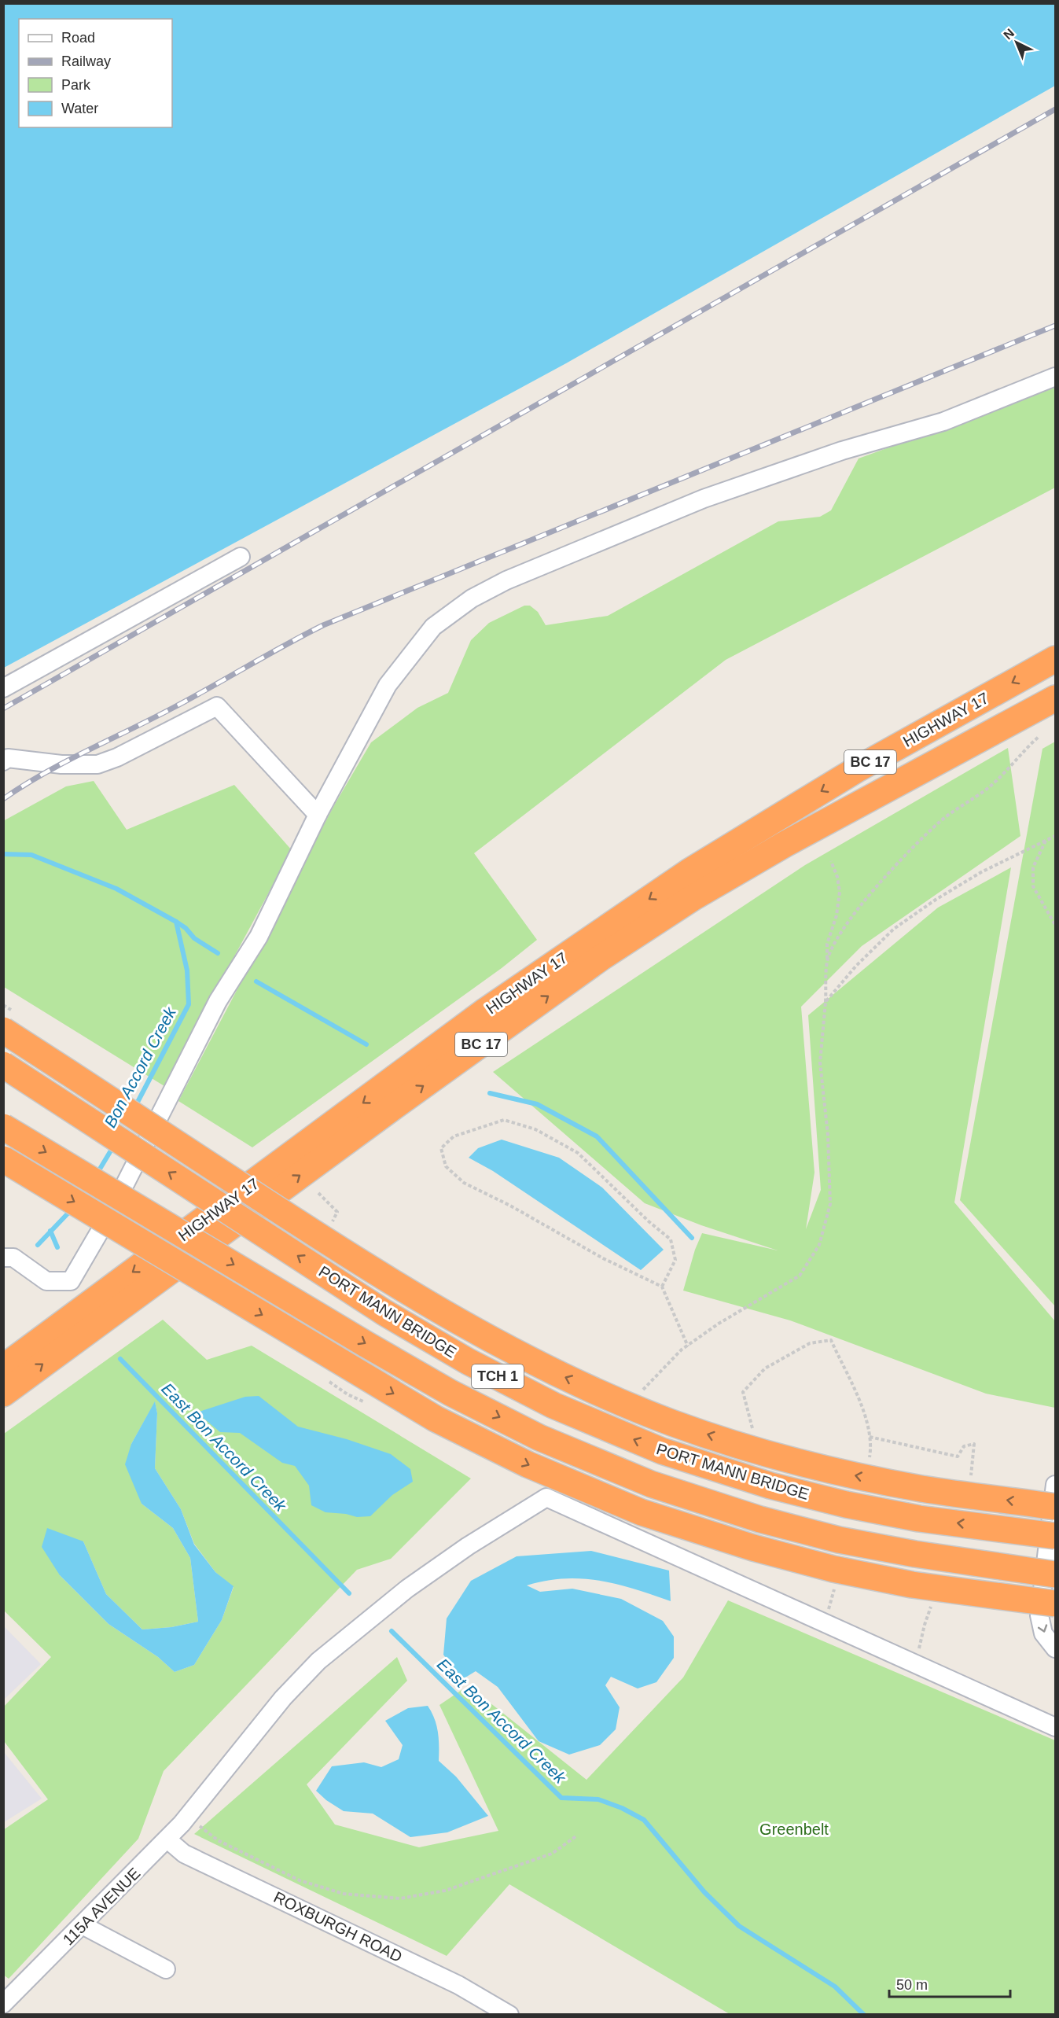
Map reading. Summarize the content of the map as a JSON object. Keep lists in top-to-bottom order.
{
  "streets": {
    "highway": [
      "HIGHWAY 17",
      "BC 17",
      "PORT MANN BRIDGE",
      "TCH 1"
    ],
    "street": ["115A AVENUE", "ROXBURGH ROAD"]
  },
  "crossings": [
    ["115A AVENUE", "ROXBURGH ROAD"]
  ],
  "water": ["Bon Accord Creek", "East Bon Accord Creek"],
  "parks": ["Greenbelt"],
  "legend": [
    "Road",
    "Railway",
    "Park",
    "Water"
  ],
  "scale_bar": "50 m",
  "north": "top left"
}
